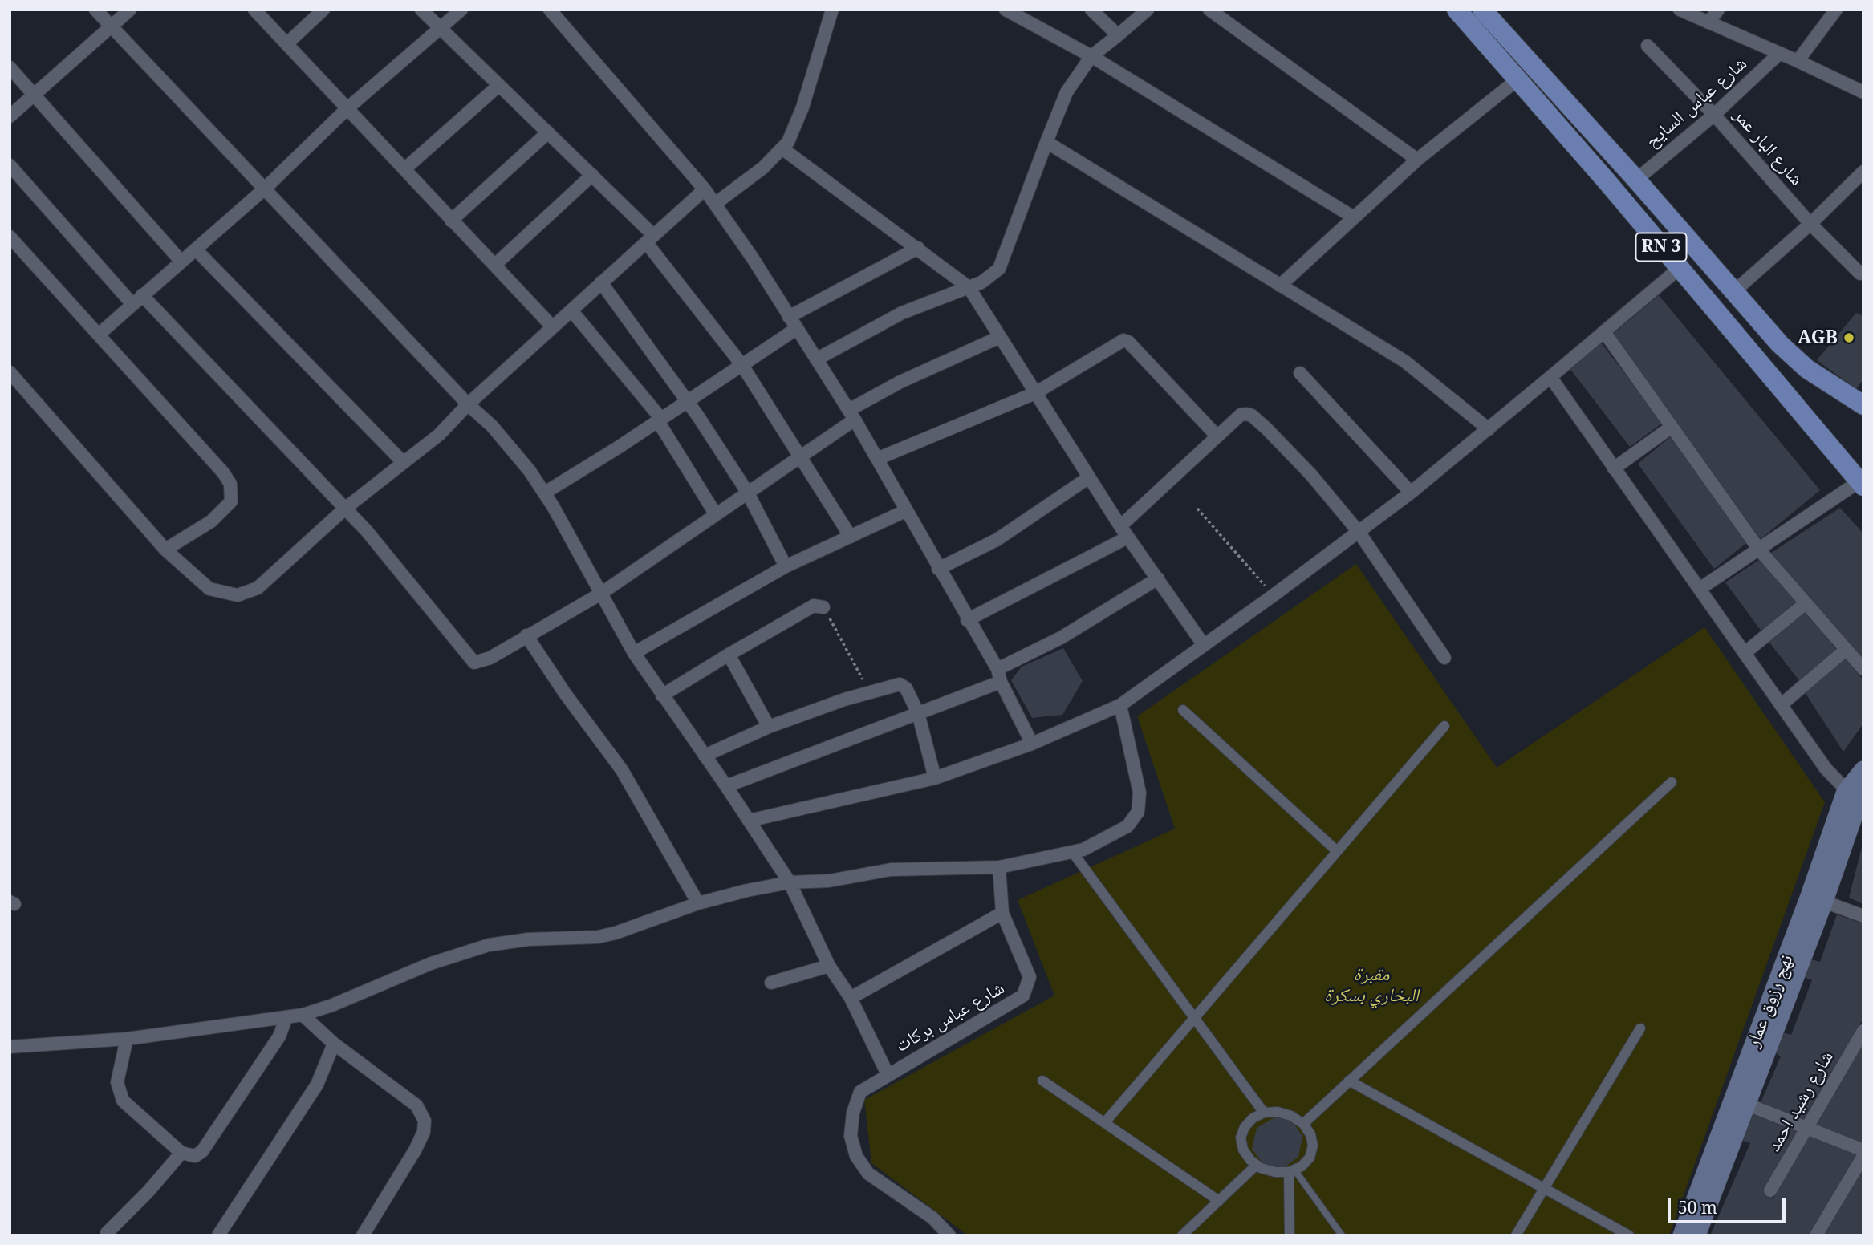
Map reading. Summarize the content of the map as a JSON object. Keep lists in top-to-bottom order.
{
  "streets": {
    "main road": ["RN 3", "نهج رزوق عمار"],
    "street": [
      "شارع عباس السايح",
      "شارع البار عمر",
      "شارع عباس بركات",
      "شارع رشيد احمد"
    ]
  },
  "crossings": [
    ["شارع عباس السايح", "شارع البار عمر"],
    ["شارع عباس السايح", "RN 3"]
  ],
  "parks": ["مقبرة البخاري بسكرة"],
  "places": ["AGB"],
  "scale_bar": "50 m"
}
